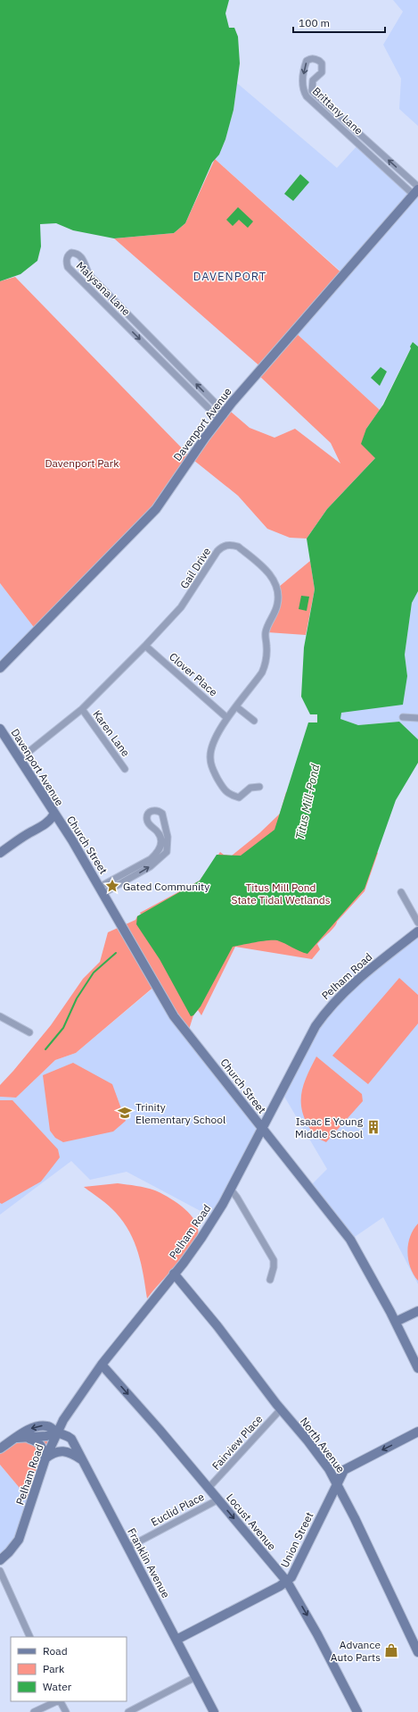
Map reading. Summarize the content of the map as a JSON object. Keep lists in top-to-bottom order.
{
  "streets": {
    "street": [
      "Brittany Lane",
      "Malysana Lane",
      "Davenport Avenue",
      "Gail Drive",
      "Clover Place",
      "Karen Lane",
      "Church Street",
      "Pelham Road",
      "Fairview Place",
      "North Avenue",
      "Euclid Place",
      "Locust Avenue",
      "Union Street",
      "Franklin Avenue"
    ]
  },
  "crossings": [
    ["Brittany Lane", "Davenport Avenue"],
    ["Malysana Lane", "Davenport Avenue"],
    ["Davenport Avenue", "Gail Drive"],
    ["Davenport Avenue", "Church Street"],
    ["Gail Drive", "Clover Place"],
    ["Gail Drive", "Karen Lane"],
    ["Church Street", "Pelham Road"],
    ["Pelham Road", "North Avenue"],
    ["Pelham Road", "Locust Avenue"],
    ["Pelham Road", "Franklin Avenue"],
    ["Fairview Place", "North Avenue"],
    ["Fairview Place", "Locust Avenue"],
    ["North Avenue", "Union Street"],
    ["Euclid Place", "Locust Avenue"],
    ["Euclid Place", "Franklin Avenue"],
    ["Locust Avenue", "Union Street"],
    ["Union Street", "Franklin Avenue"]
  ],
  "one_way": ["Locust Avenue"],
  "districts": ["DAVENPORT"],
  "water": ["Titus Mill-Pond"],
  "parks": ["Davenport Park", "Titus Mill Pond State Tidal Wetlands"],
  "places": {
    "place": ["Gated Community"],
    "school or university": ["Trinity Elementary School"],
    "building": ["Isaac E Young Middle School"],
    "shop": ["Advance Auto Parts"]
  },
  "legend": ["Road", "Park", "Water"],
  "scale_bar": "100 m"
}
